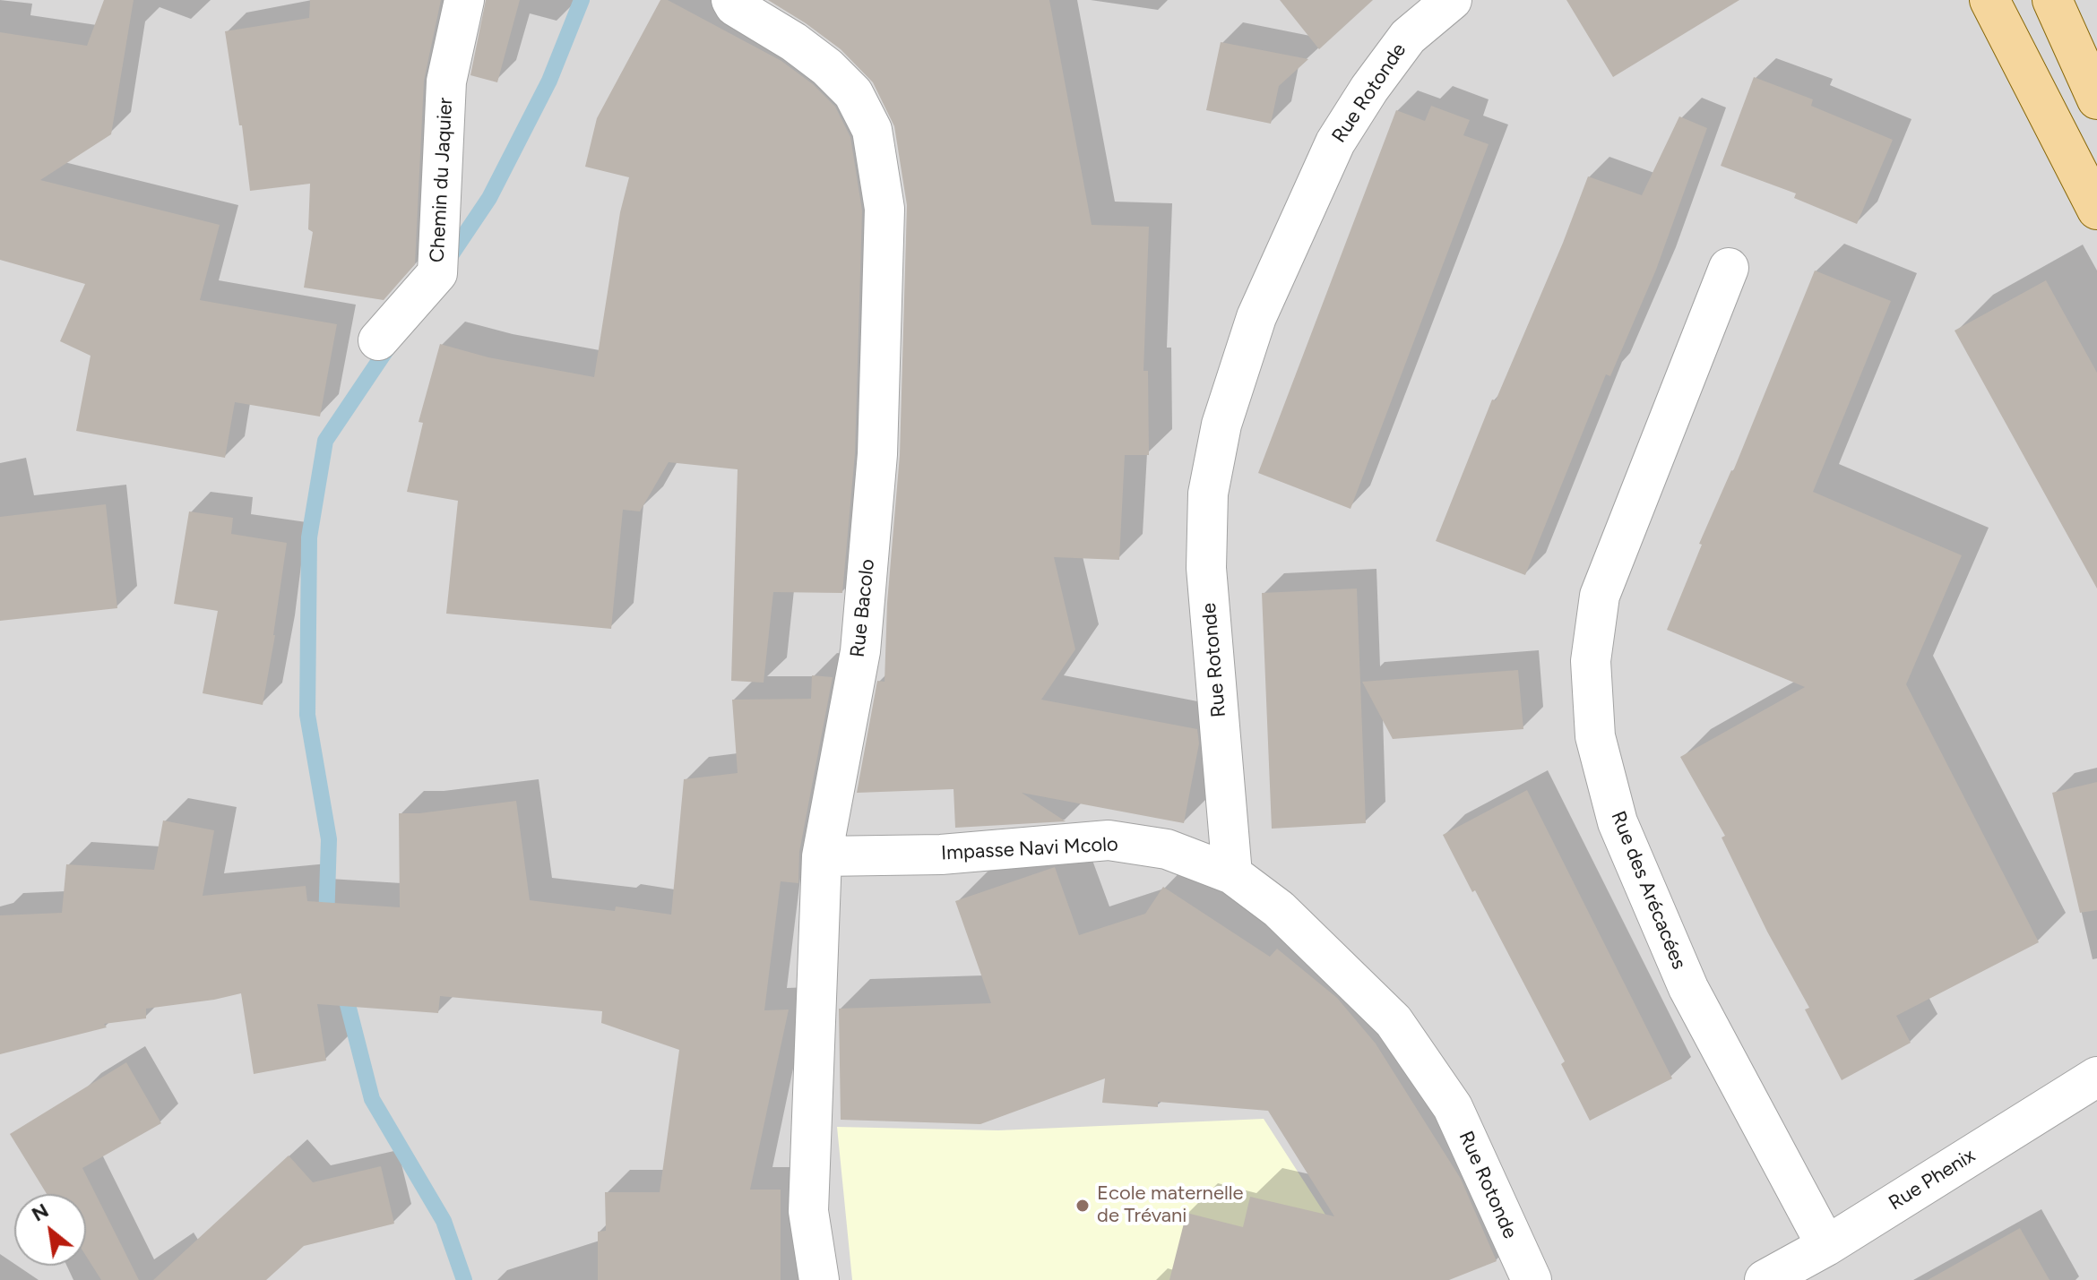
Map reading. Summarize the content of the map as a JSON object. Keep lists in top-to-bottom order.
{
  "streets": {
    "street": [
      "Rue Rotonde",
      "Chemin du Jaquier",
      "Rue Bacolo",
      "Impasse Navi Mcolo",
      "Rue des Arécacées",
      "Rue Phenix"
    ]
  },
  "crossings": [
    ["Rue Rotonde", "Impasse Navi Mcolo"],
    ["Rue Bacolo", "Impasse Navi Mcolo"],
    ["Rue des Arécacées", "Rue Phenix"]
  ],
  "places": ["Ecole maternelle de Trévani"],
  "north": "top left"
}
